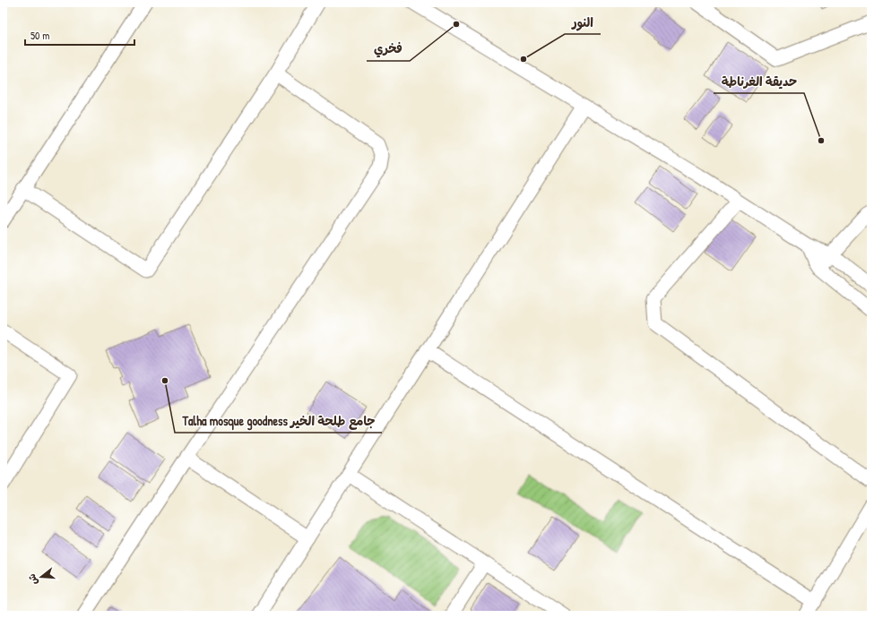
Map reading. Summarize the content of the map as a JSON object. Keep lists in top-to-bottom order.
{
  "places": [
    "فخري",
    "النور",
    "حديقة الغرناطة",
    "Talha mosque goodness جامع طلحة الخير"
  ],
  "scale_bar": "50 m",
  "north": "left"
}
